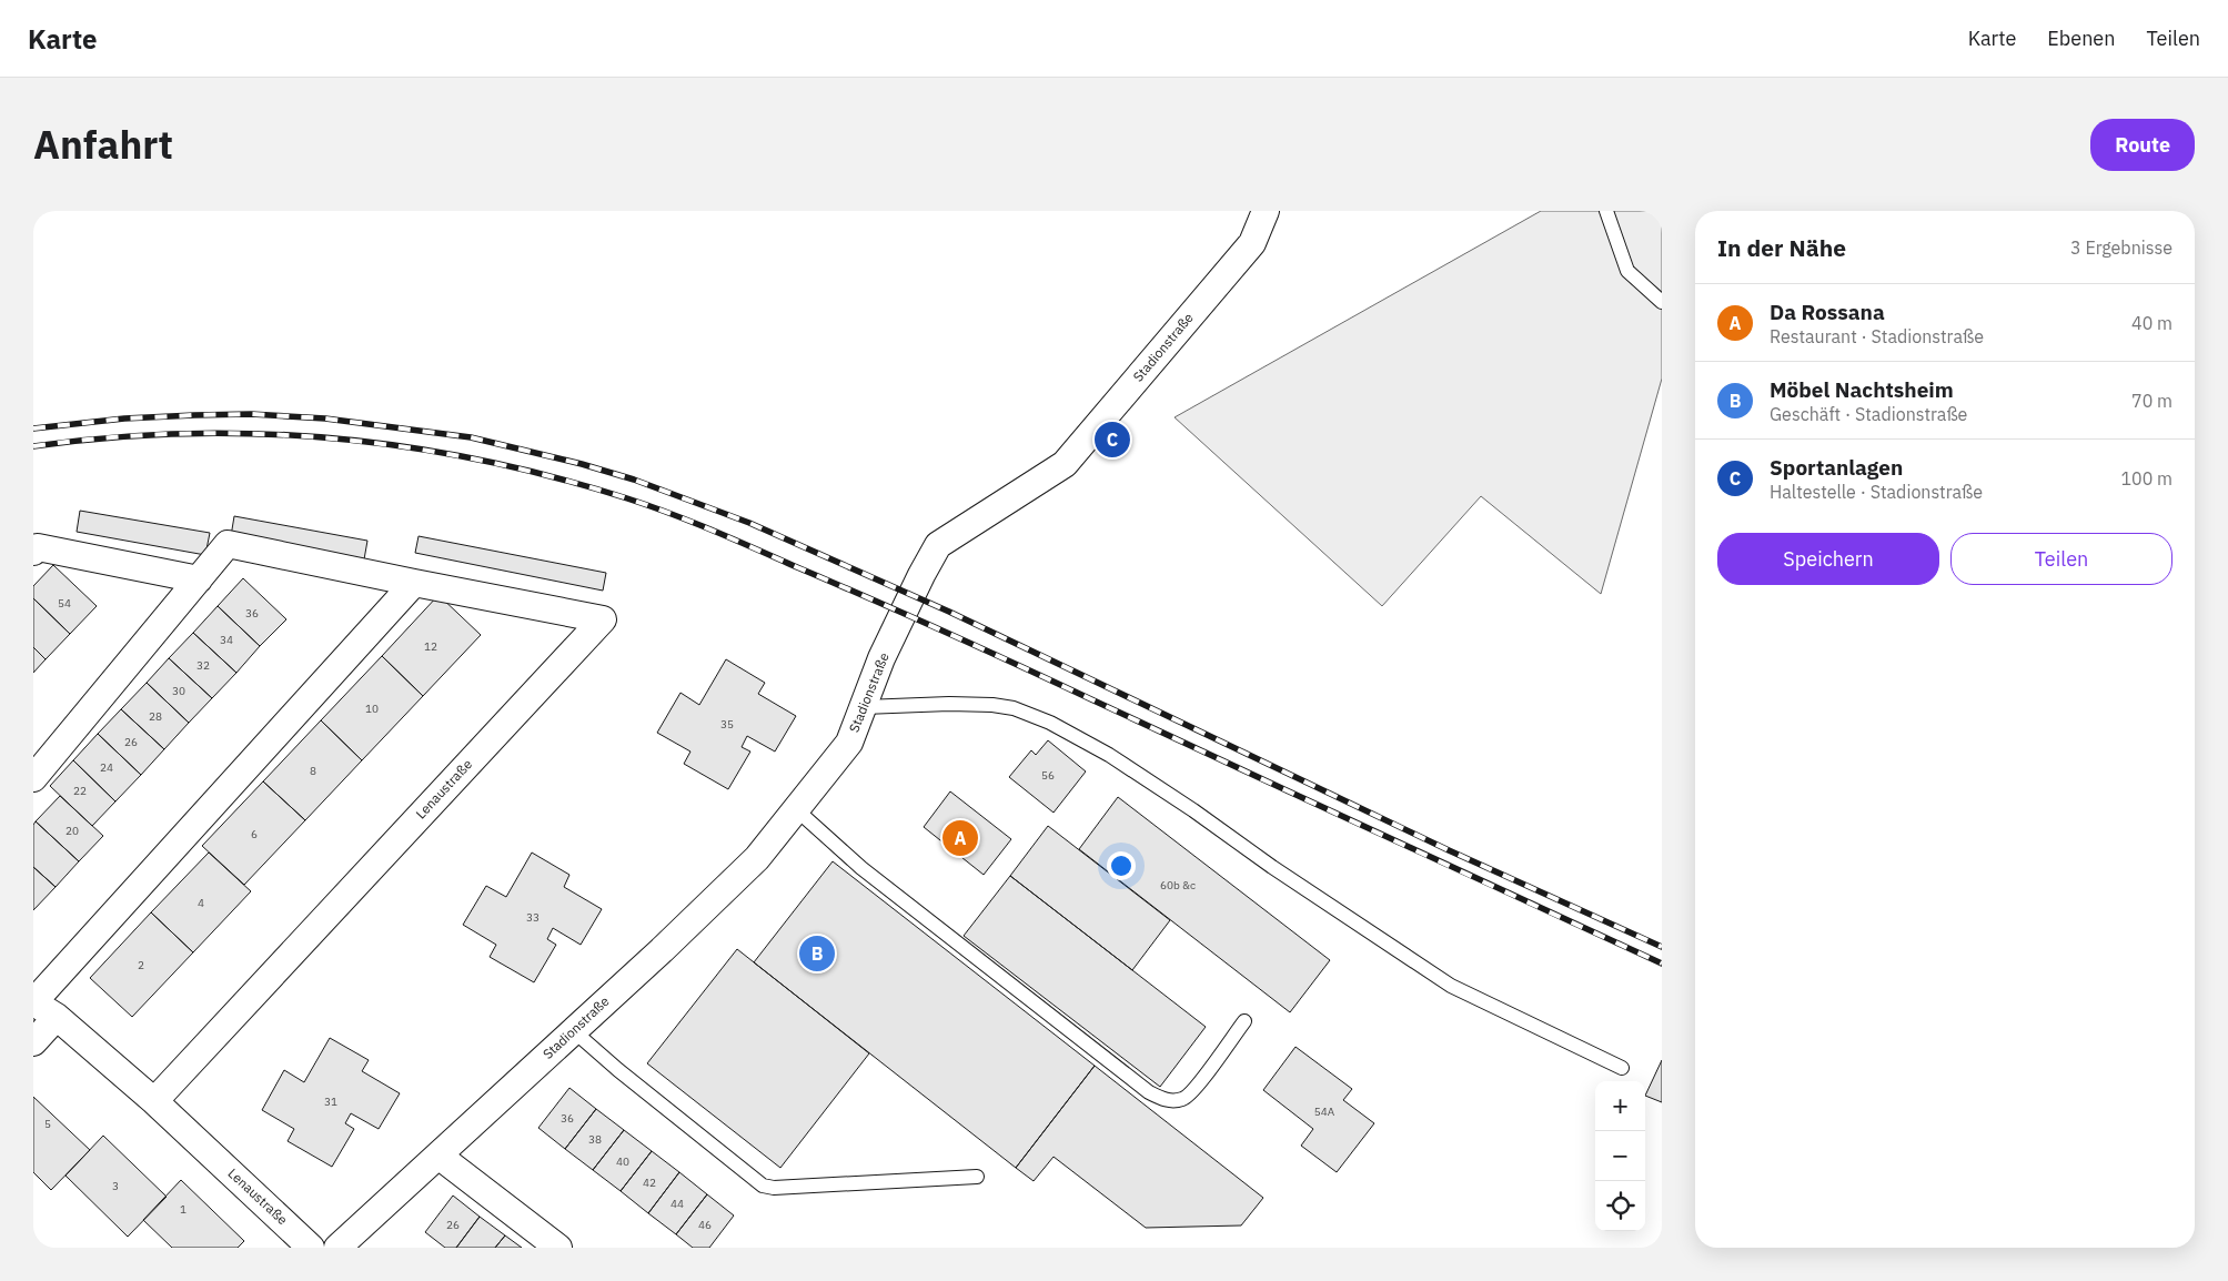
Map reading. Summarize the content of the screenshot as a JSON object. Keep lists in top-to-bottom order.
{
  "streets": {
    "street": ["Stadionstraße", "Lenaustraße"]
  },
  "house_numbers": [
    "54",
    "36",
    "34",
    "12",
    "32",
    "30",
    "10",
    "28",
    "35",
    "26",
    "24",
    "8",
    "56",
    "22",
    "20",
    "6",
    "60b &c",
    "4",
    "33",
    "2",
    "31",
    "54A",
    "36",
    "5",
    "38",
    "40",
    "42",
    "3",
    "44",
    "1",
    "26",
    "46"
  ],
  "page": {
    "header": "Karte",
    "nav": ["Karte", "Ebenen", "Teilen"],
    "title": "Anfahrt",
    "buttons": [
      "Route",
      ["Speichern", "Teilen"]
    ],
    "heading": ["In der Nähe", "3 Ergebnisse"],
    "list": [
      {
        "mark": "A",
        "name": "Da Rossana",
        "note": "Restaurant · Stadionstraße",
        "value": "40 m"
      },
      {
        "mark": "B",
        "name": "Möbel Nachtsheim",
        "note": "Geschäft · Stadionstraße",
        "value": "70 m"
      },
      {
        "mark": "C",
        "name": "Sportanlagen",
        "note": "Haltestelle · Stadionstraße",
        "value": "100 m"
      }
    ],
    "pins": ["C", "A", "B"],
    "map_buttons": ["+", "−"]
  }
}
